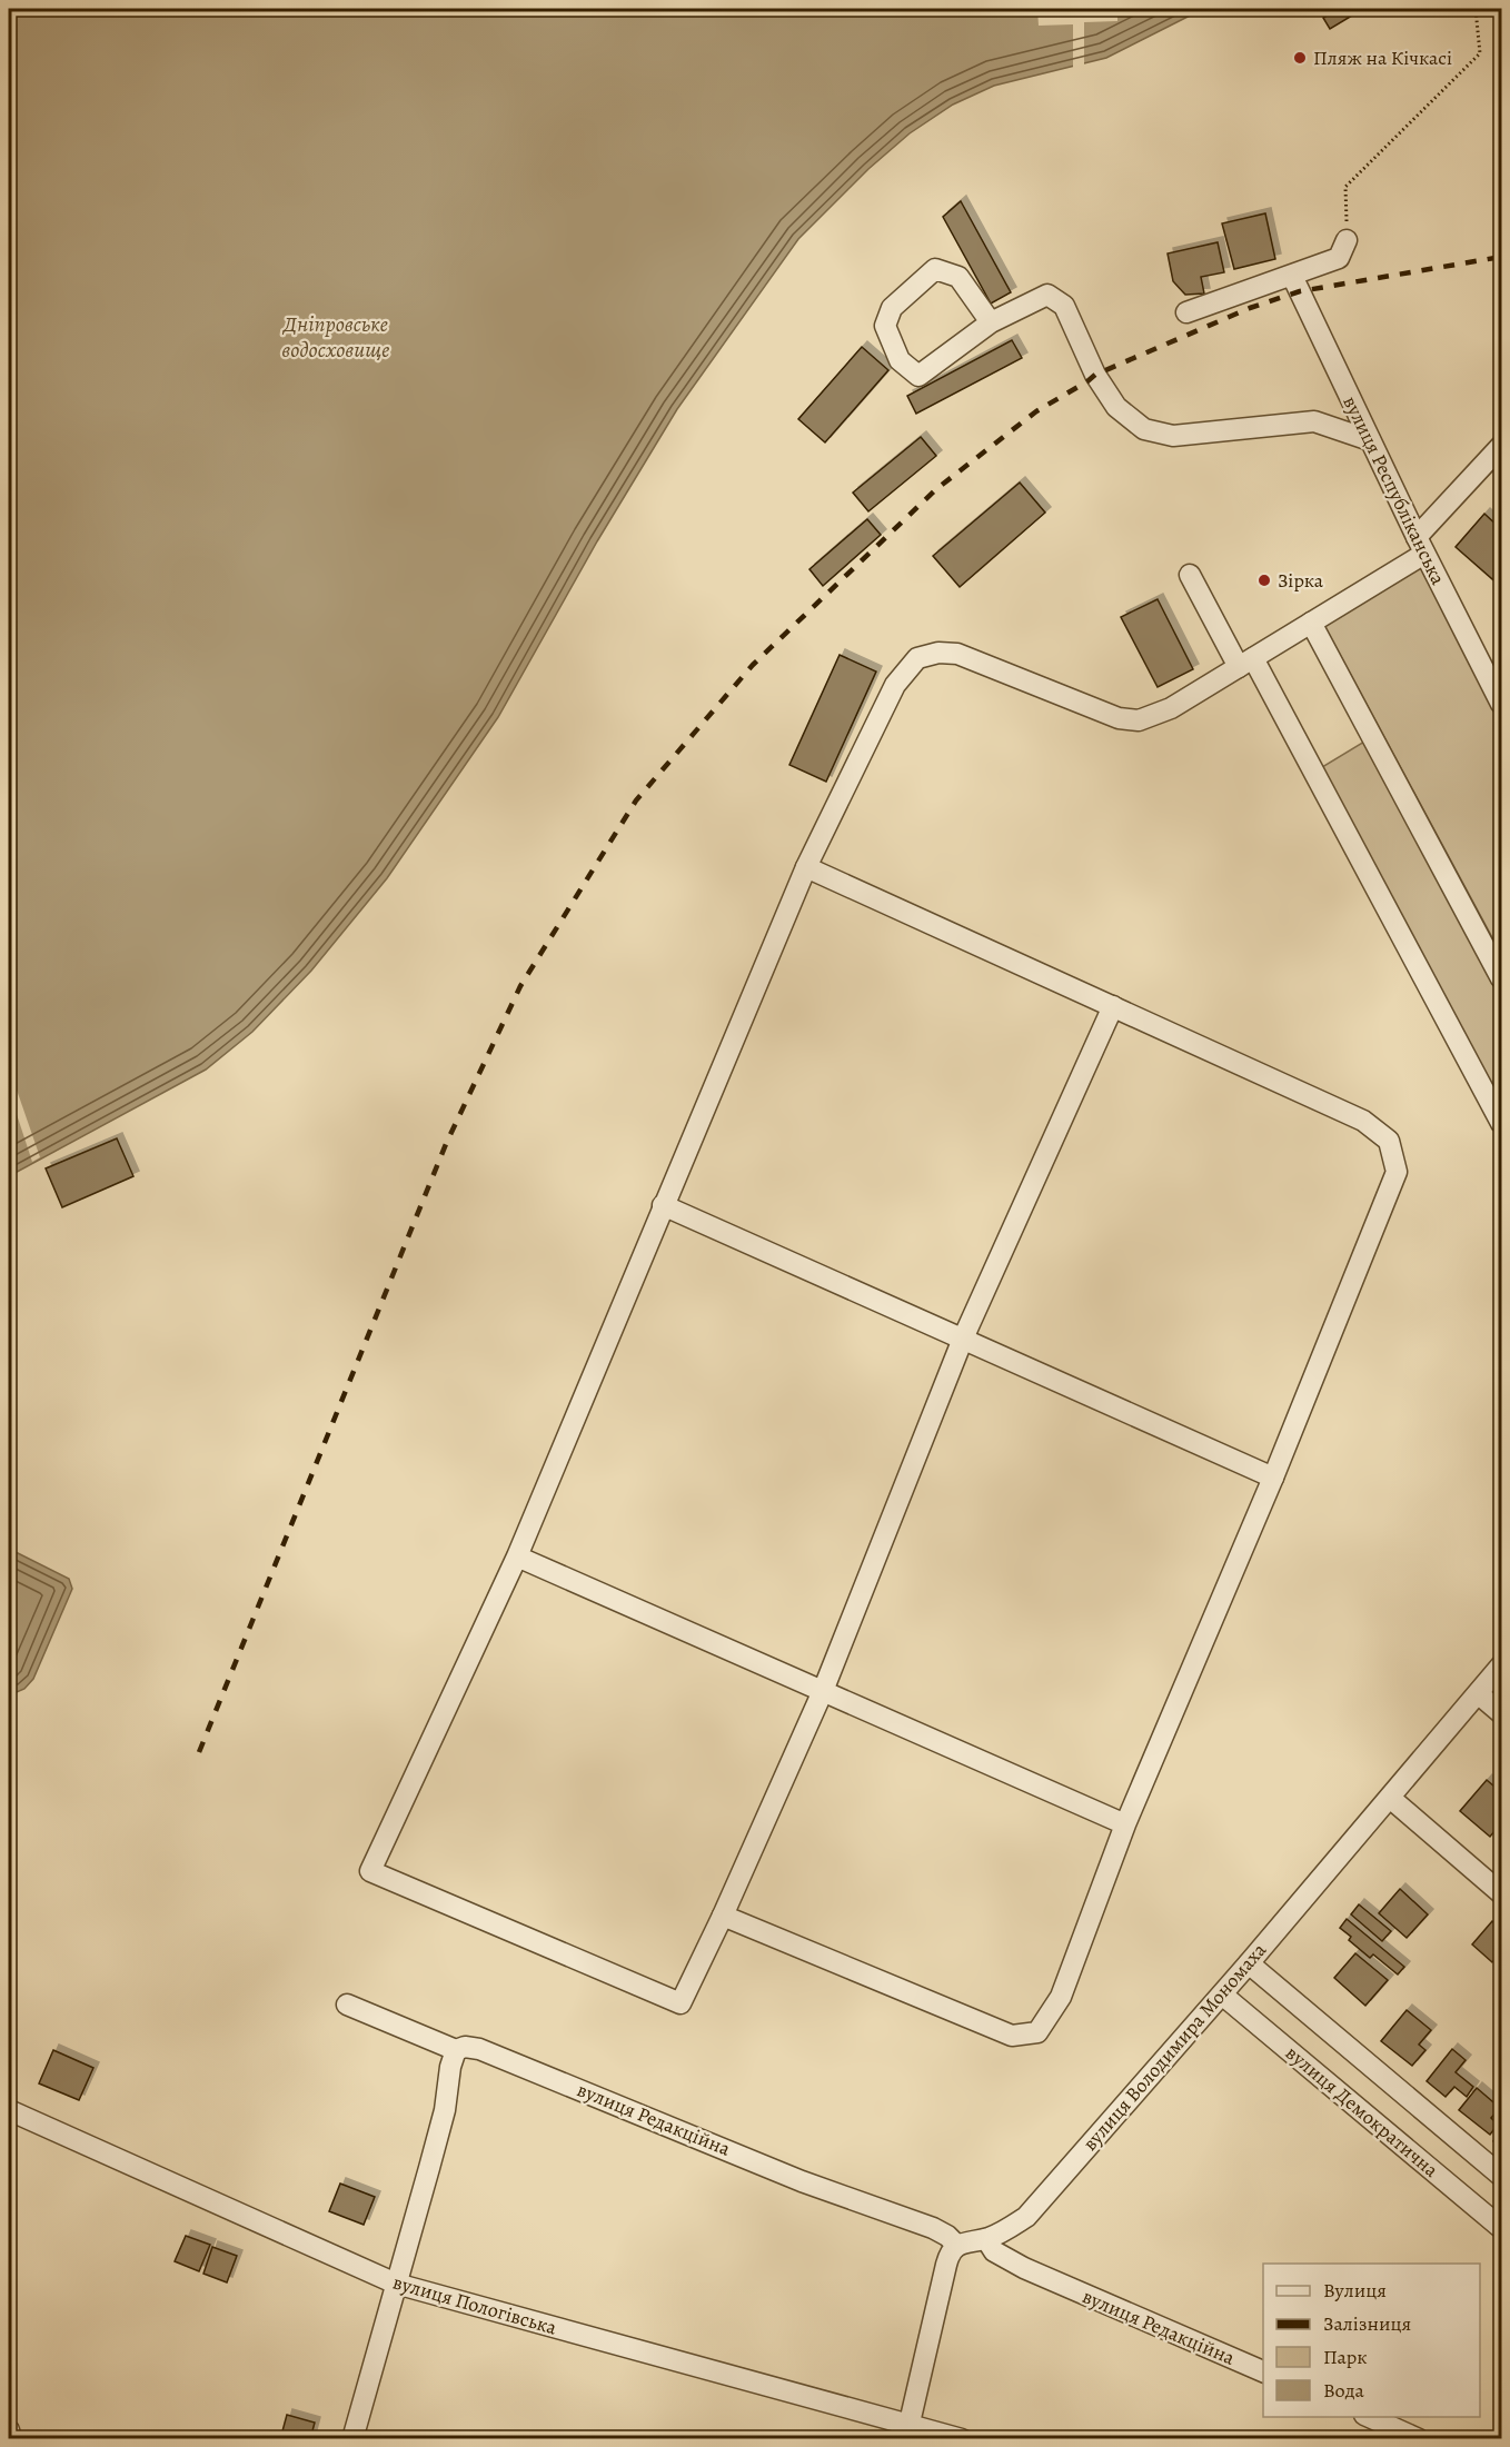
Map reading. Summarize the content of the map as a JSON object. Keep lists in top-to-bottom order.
{
  "streets": {
    "street": [
      "вулиця Республіканська",
      "вулиця Володимира Мономаха",
      "вулиця Демократична",
      "вулиця Редакційна",
      "вулиця Пологівська"
    ]
  },
  "crossings": [
    ["вулиця Володимира Мономаха", "вулиця Демократична"],
    ["вулиця Володимира Мономаха", "вулиця Редакційна"]
  ],
  "water": ["Дніпровське водосховище"],
  "places": ["Пляж на Кічкасі", "Зірка"],
  "legend": [
    "Вулиця",
    "Залізниця",
    "Парк",
    "Вода"
  ]
}
